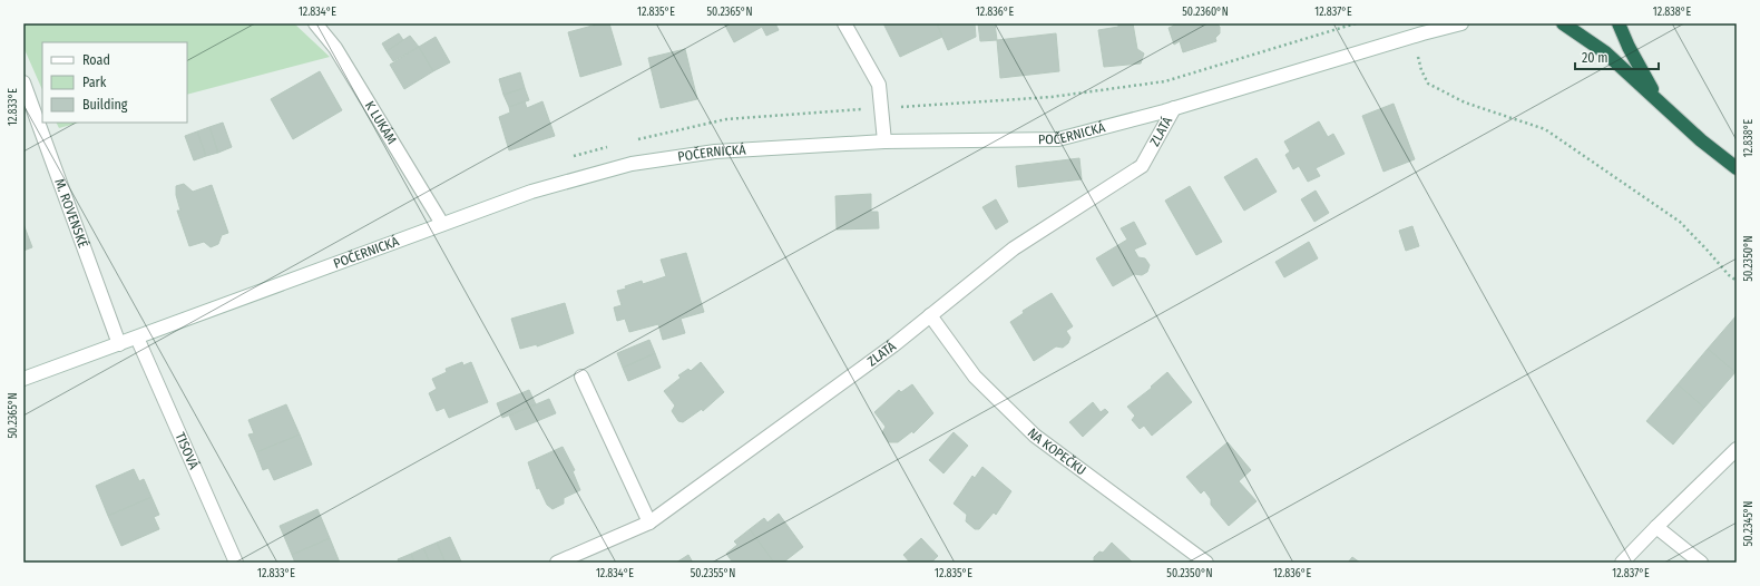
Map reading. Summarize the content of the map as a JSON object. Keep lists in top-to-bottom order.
{
  "streets": {
    "street": [
      "K LUKÁM",
      "ZLATÁ",
      "POČERNICKÁ",
      "M. ROVENSKÉ",
      "TISOVÁ",
      "NA KOPEČKU"
    ]
  },
  "crossings": [
    ["K LUKÁM", "POČERNICKÁ"],
    ["ZLATÁ", "POČERNICKÁ"],
    ["ZLATÁ", "NA KOPEČKU"],
    ["POČERNICKÁ", "M. ROVENSKÉ"],
    ["POČERNICKÁ", "TISOVÁ"]
  ],
  "legend": ["Road", "Park", "Building"],
  "scale_bar": "20 m",
  "coordinates": [
    "12.834°E",
    "12.835°E",
    "50.2365°N",
    "12.836°E",
    "50.2360°N",
    "12.837°E",
    "12.838°E",
    "12.833°E",
    "50.2350°N",
    "50.2345°N",
    "50.2355°N"
  ]
}
